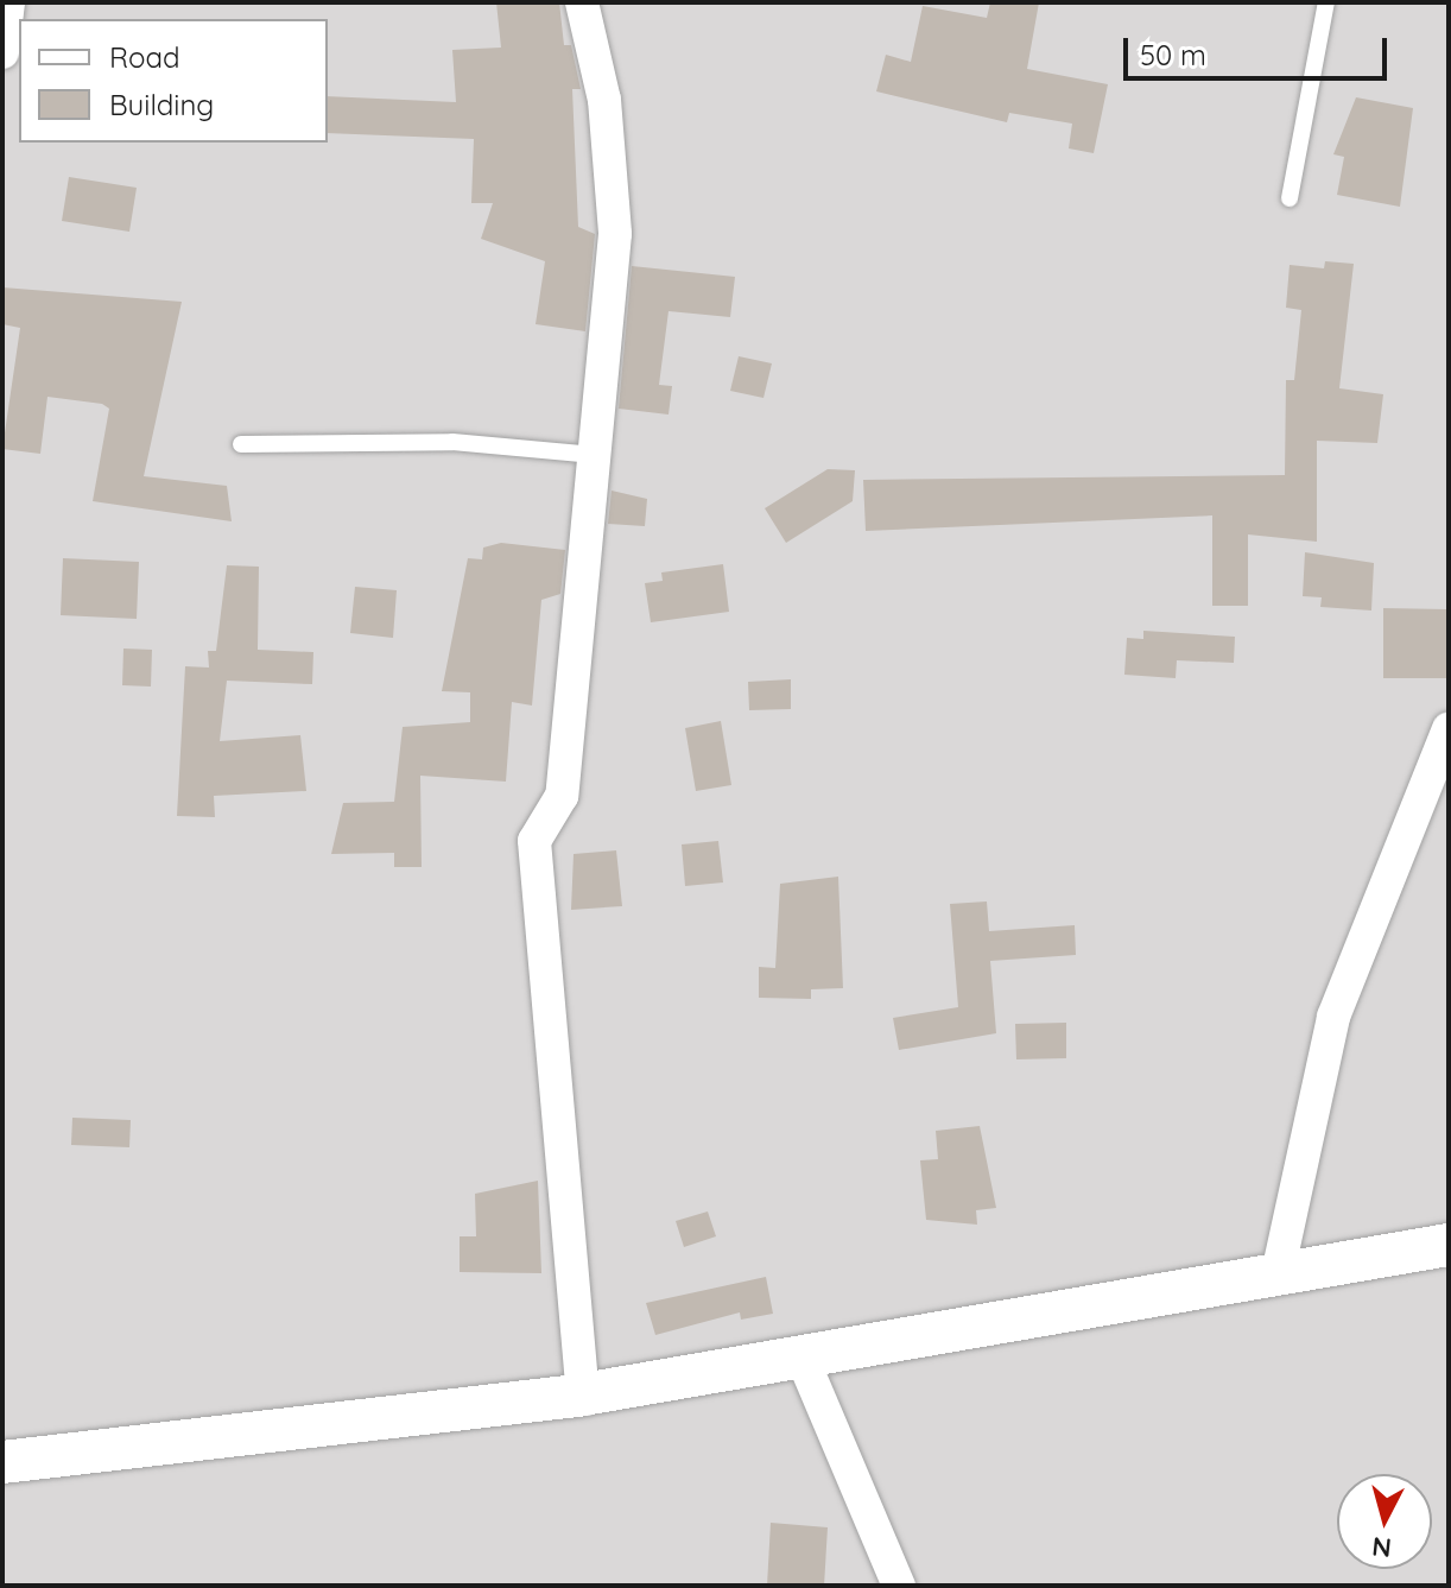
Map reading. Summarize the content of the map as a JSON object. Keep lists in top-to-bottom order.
{
  "legend": ["Road", "Building"],
  "scale_bar": "50 m",
  "north": "bottom"
}
